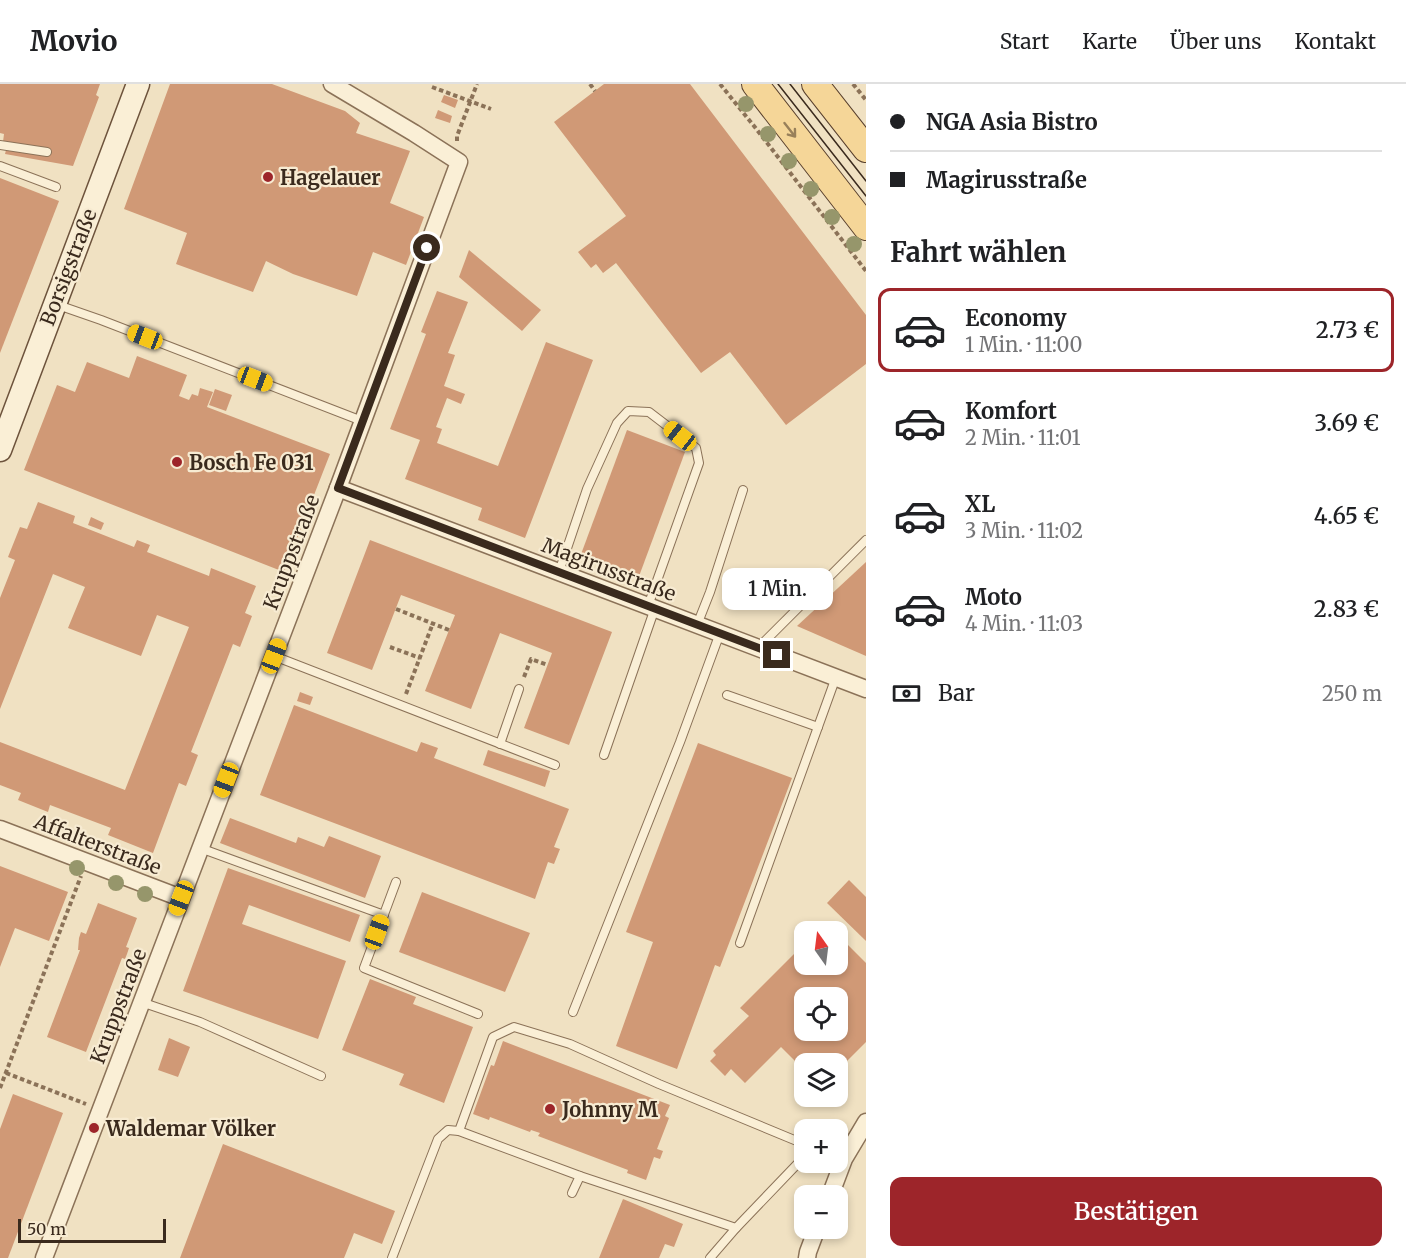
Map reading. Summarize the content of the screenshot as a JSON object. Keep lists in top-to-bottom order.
{
  "streets": {
    "main road": ["Borsigstraße"],
    "street": ["Kruppstraße", "Magirusstraße", "Affalterstraße"]
  },
  "crossings": [
    ["Kruppstraße", "Magirusstraße"],
    ["Kruppstraße", "Affalterstraße"]
  ],
  "places": [
    "Hagelauer",
    "Bosch Fe 031",
    "Johnny M",
    "Waldemar Völker"
  ],
  "scale_bar": "50 m",
  "north": "top",
  "page": {
    "header": "Movio",
    "nav": [
      "Start",
      "Karte",
      "Über uns",
      "Kontakt"
    ],
    "banner": ["NGA Asia Bistro", "Magirusstraße"],
    "heading": "Fahrt wählen",
    "list": [
      {
        "name": "Economy",
        "note": "1 Min. · 11:00",
        "value": "2.73 €"
      },
      {
        "name": "Komfort",
        "note": "2 Min. · 11:01",
        "value": "3.69 €"
      },
      {
        "name": "XL",
        "note": "3 Min. · 11:02",
        "value": "4.65 €"
      },
      {
        "name": "Moto",
        "note": "4 Min. · 11:03",
        "value": "2.83 €"
      }
    ],
    "bubble": "1 Min.",
    "pay": ["Bar", "250 m"],
    "map_buttons": ["+", "−"],
    "buttons": "Bestätigen",
    "scale": "50 m"
  }
}
